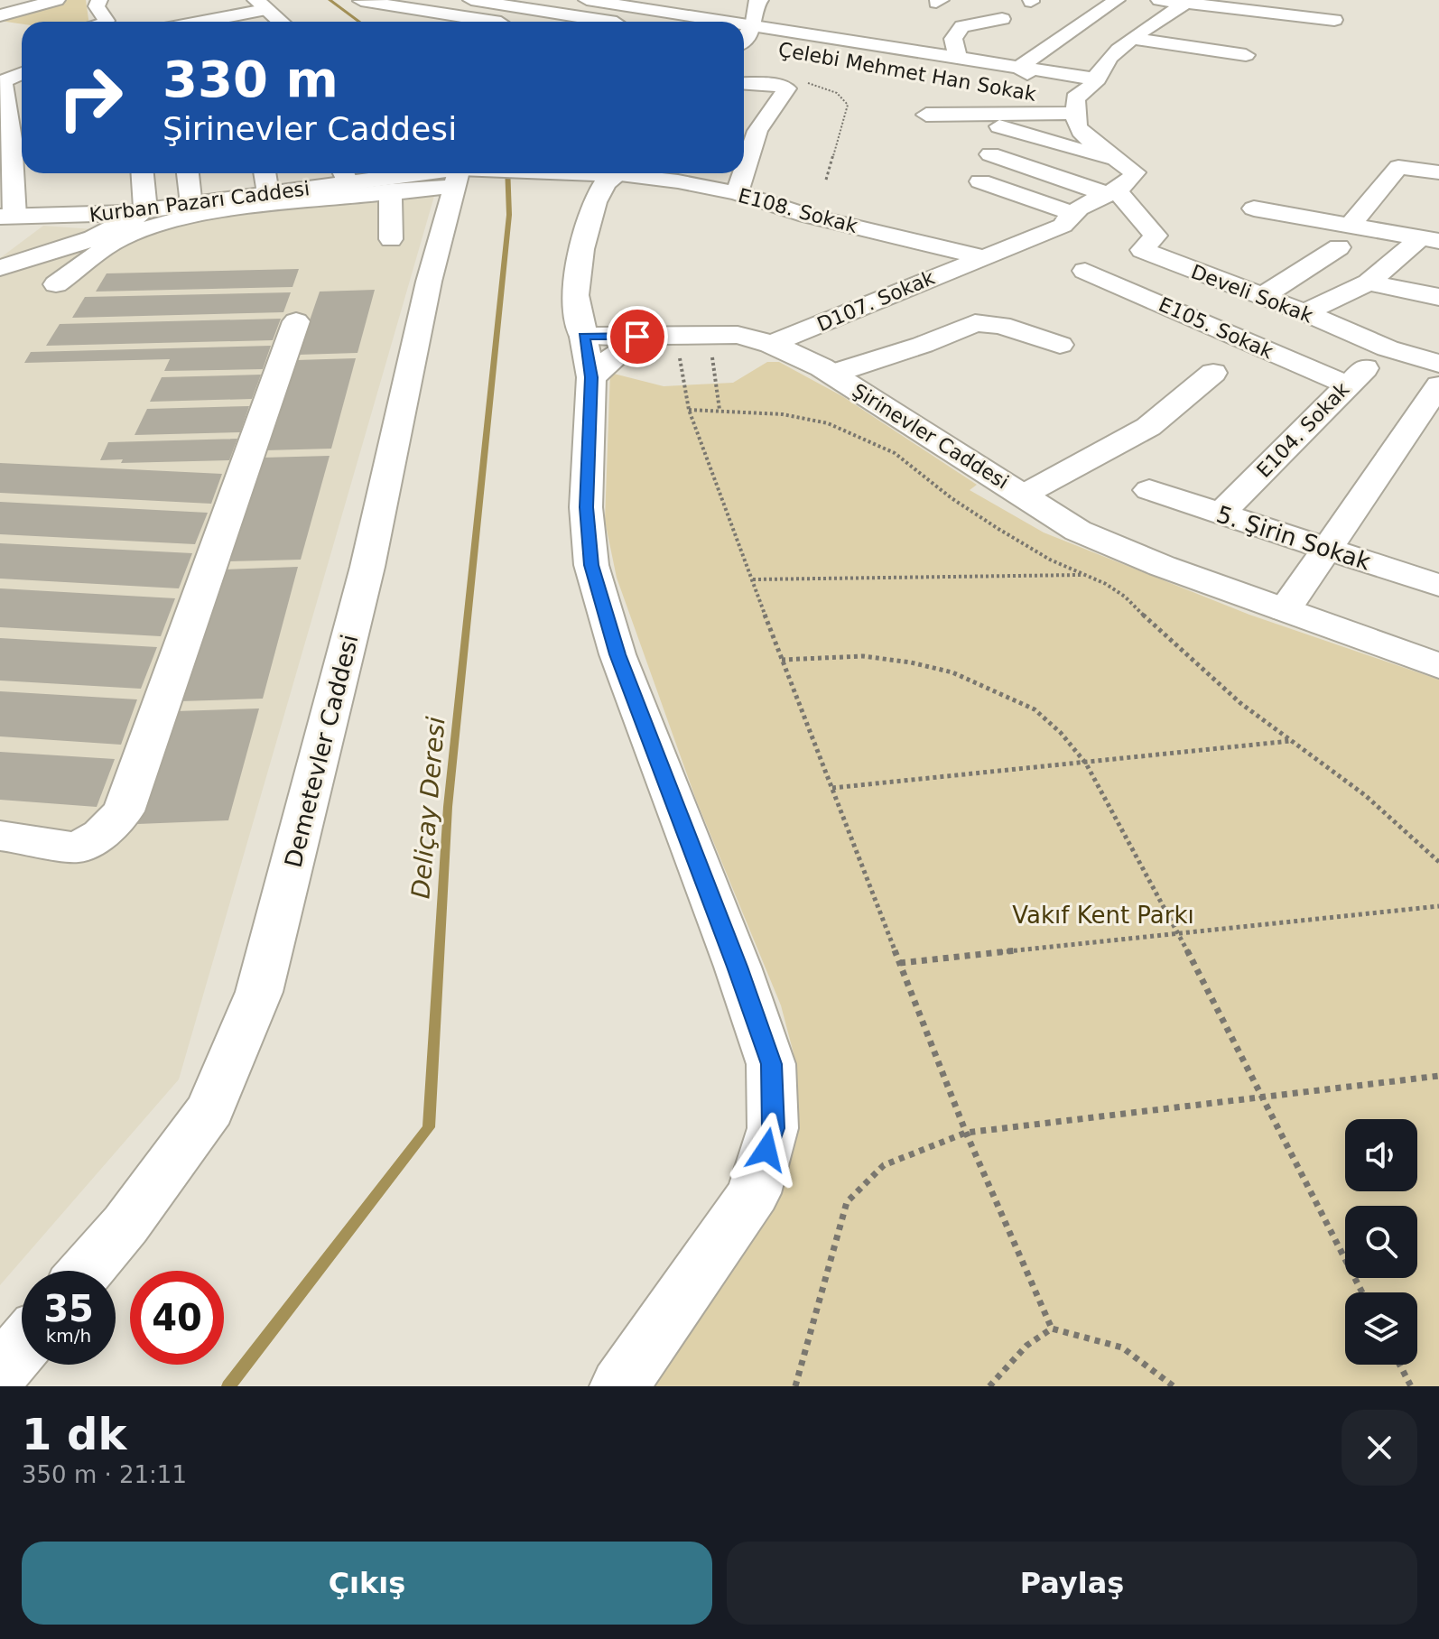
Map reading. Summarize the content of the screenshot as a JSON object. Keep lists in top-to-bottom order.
{
  "streets": {
    "main road": ["Kurban Pazarı Caddesi", "Şirinevler Caddesi"],
    "street": [
      "Çelebi Mehmet Han Sokak",
      "E108. Sokak",
      "Develi Sokak",
      "D107. Sokak",
      "E105. Sokak",
      "E104. Sokak",
      "5. Şirin Sokak",
      "Demetevler Caddesi"
    ]
  },
  "crossings": [
    ["E108. Sokak", "D107. Sokak"],
    ["Develi Sokak", "E105. Sokak"],
    ["Develi Sokak", "E104. Sokak"],
    ["D107. Sokak", "Şirinevler Caddesi"],
    ["E105. Sokak", "E104. Sokak"],
    ["E104. Sokak", "5. Şirin Sokak"]
  ],
  "water": ["Deliçay Deresi"],
  "parks": ["Vakıf Kent Parkı"],
  "page": {
    "turn": ["330 m", "Şirinevler Caddesi"],
    "speed": "35 km/h",
    "limit": "40",
    "heading": ["1 dk", "350 m · 21:11"],
    "buttons": ["Çıkış", "Paylaş"]
  }
}
